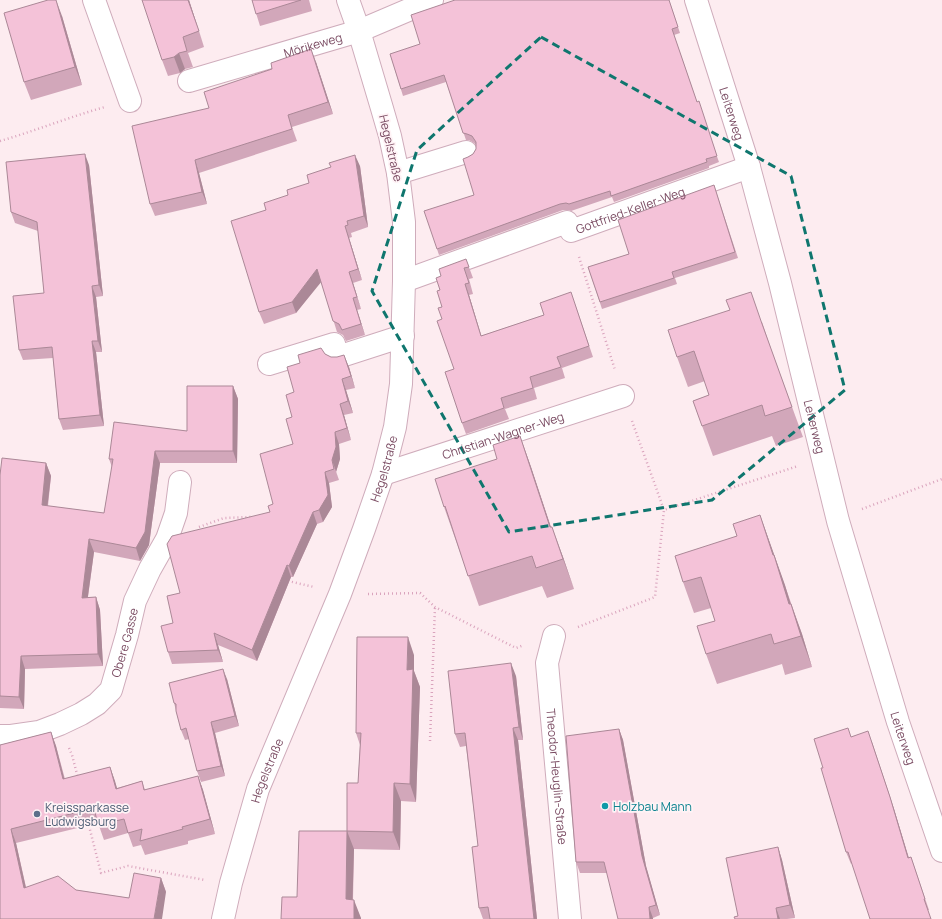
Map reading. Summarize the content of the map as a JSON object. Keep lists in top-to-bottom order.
{
  "streets": {
    "street": [
      "Mörikeweg",
      "Leiterweg",
      "Hegelstraße",
      "Gottfried-Keller-Weg",
      "Christian-Wagner-Weg",
      "Obere Gasse",
      "Theodor-Heuglin-Straße"
    ]
  },
  "crossings": [
    ["Mörikeweg", "Hegelstraße"],
    ["Leiterweg", "Gottfried-Keller-Weg"],
    ["Hegelstraße", "Gottfried-Keller-Weg"],
    ["Hegelstraße", "Christian-Wagner-Weg"]
  ],
  "places": ["Holzbau Mann", "Kreissparkasse Ludwigsburg"]
}
